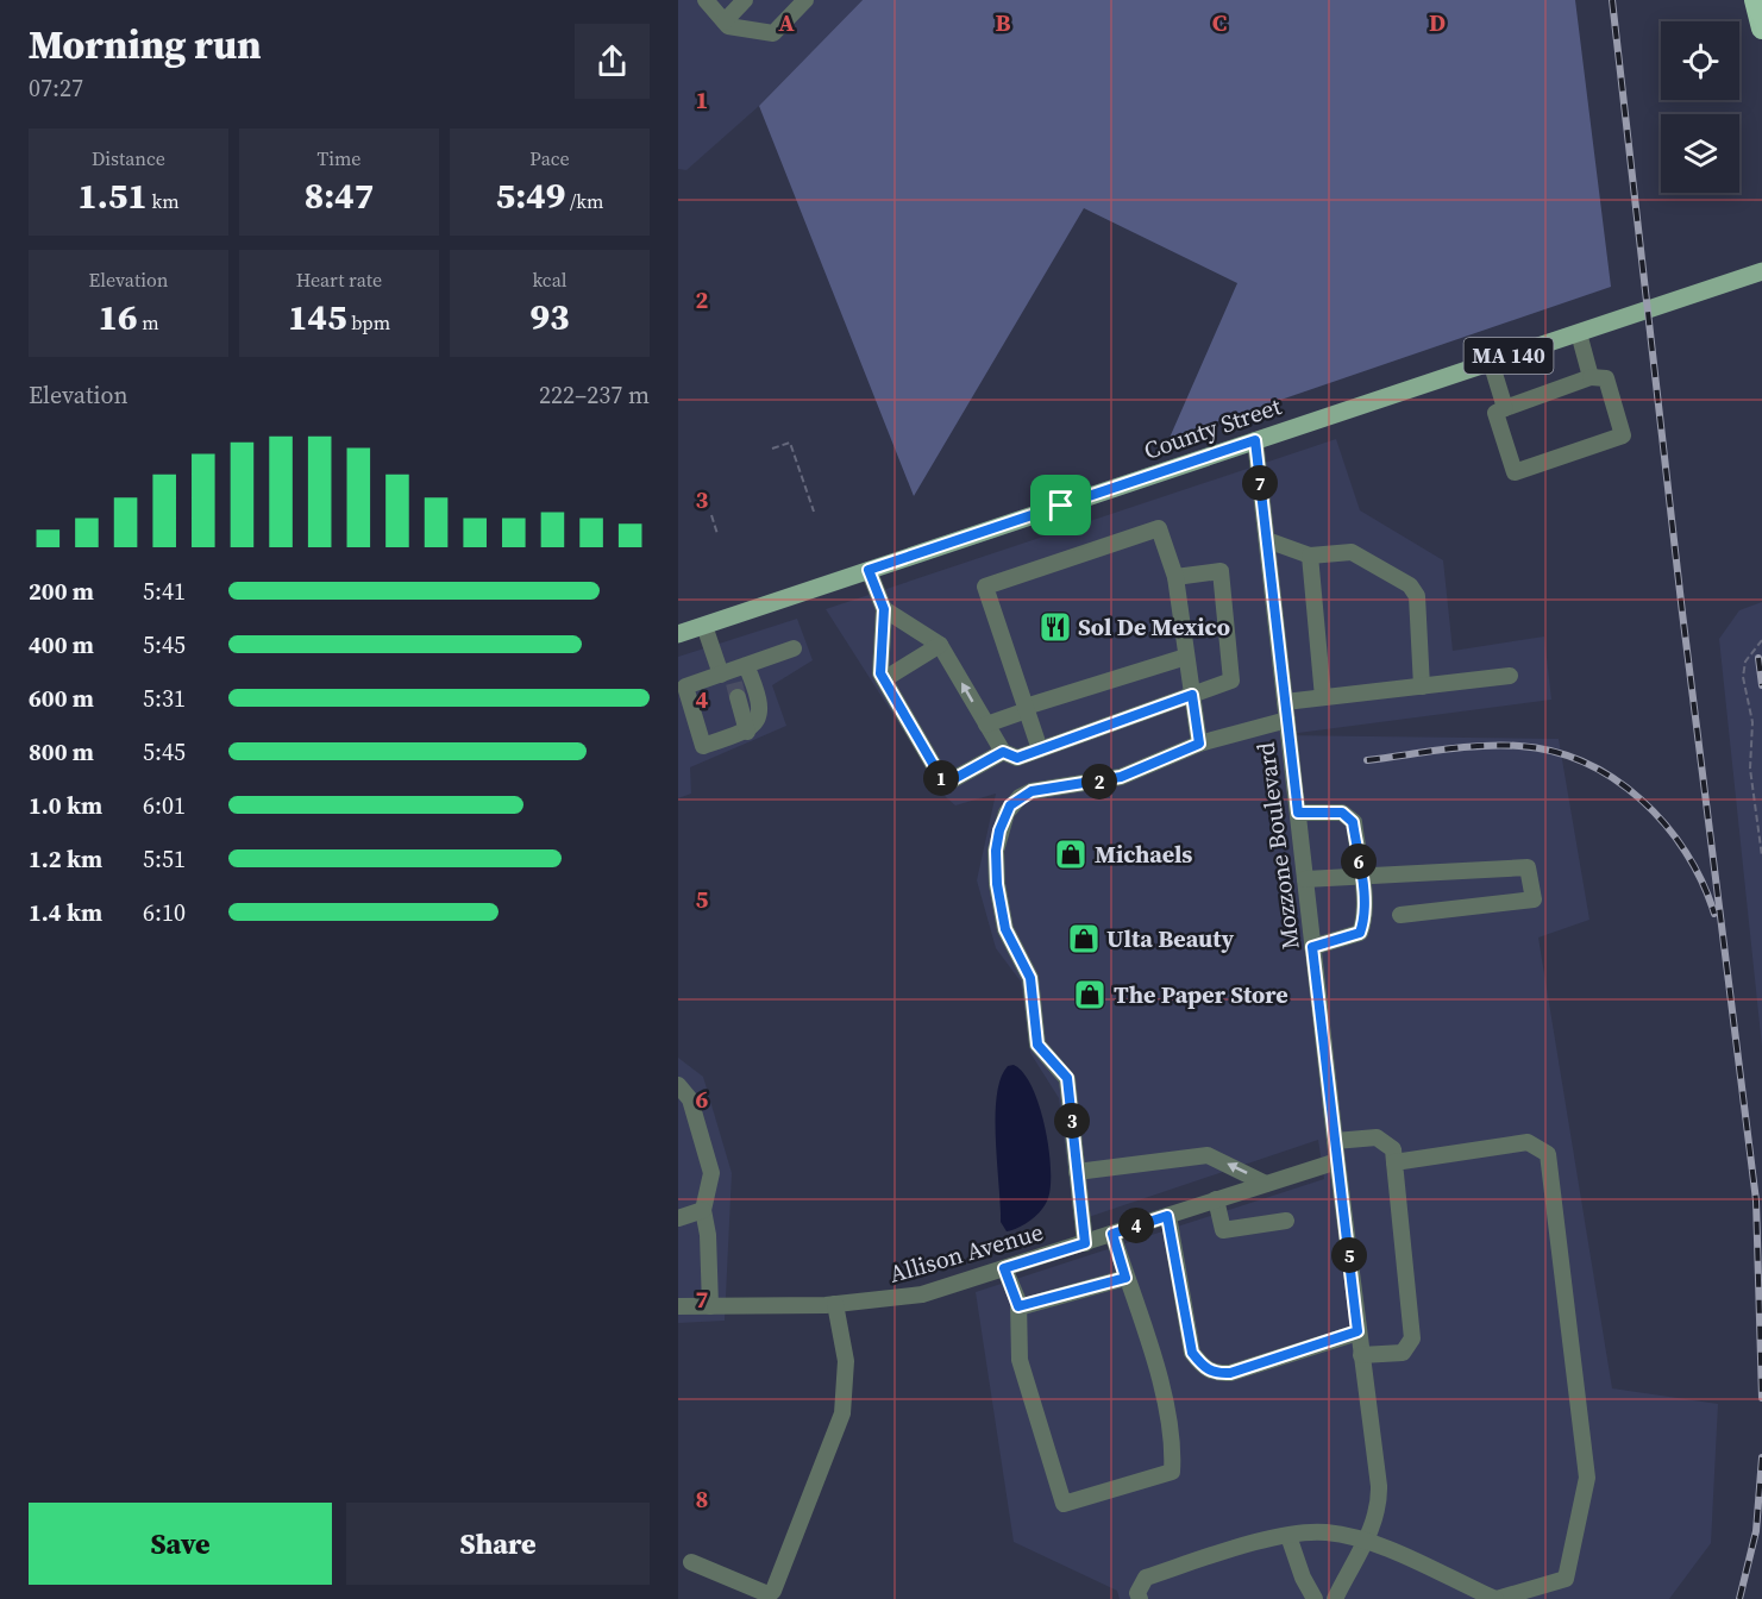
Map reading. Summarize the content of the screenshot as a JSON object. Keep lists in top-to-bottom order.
{
  "streets": {
    "main road": ["MA 140", "County Street"],
    "street": ["Mozzone Boulevard", "Allison Avenue"]
  },
  "crossings": [
    ["County Street", "Mozzone Boulevard"],
    ["Mozzone Boulevard", "Allison Avenue"]
  ],
  "places": {
    "restaurant": ["Sol De Mexico"],
    "shop": ["Michaels", "Ulta Beauty", "The Paper Store"]
  },
  "page": {
    "heading": ["Morning run", "07:27"],
    "stats": [
      ["Distance", "1.51 km"],
      ["Time", "8:47"],
      ["Pace", "5:49 /km"],
      ["Elevation", "16 m"],
      ["Heart rate", "145 bpm"],
      ["kcal", "93"]
    ],
    "chart": ["Elevation", "222–237 m"],
    "pins": [
      "7",
      "1",
      "2",
      "6",
      "3",
      "4",
      "5"
    ],
    "list": [
      {
        "name": "200 m",
        "note": "5:41"
      },
      {
        "name": "400 m",
        "note": "5:45"
      },
      {
        "name": "600 m",
        "note": "5:31"
      },
      {
        "name": "800 m",
        "note": "5:45"
      },
      {
        "name": "1.0 km",
        "note": "6:01"
      },
      {
        "name": "1.2 km",
        "note": "5:51"
      },
      {
        "name": "1.4 km",
        "note": "6:10"
      }
    ],
    "buttons": ["Save", "Share"]
  },
  "grid": {
    "columns": [
      "A",
      "B",
      "C",
      "D"
    ],
    "rows": [
      "1",
      "2",
      "3",
      "4",
      "5",
      "6",
      "7",
      "8"
    ]
  }
}
